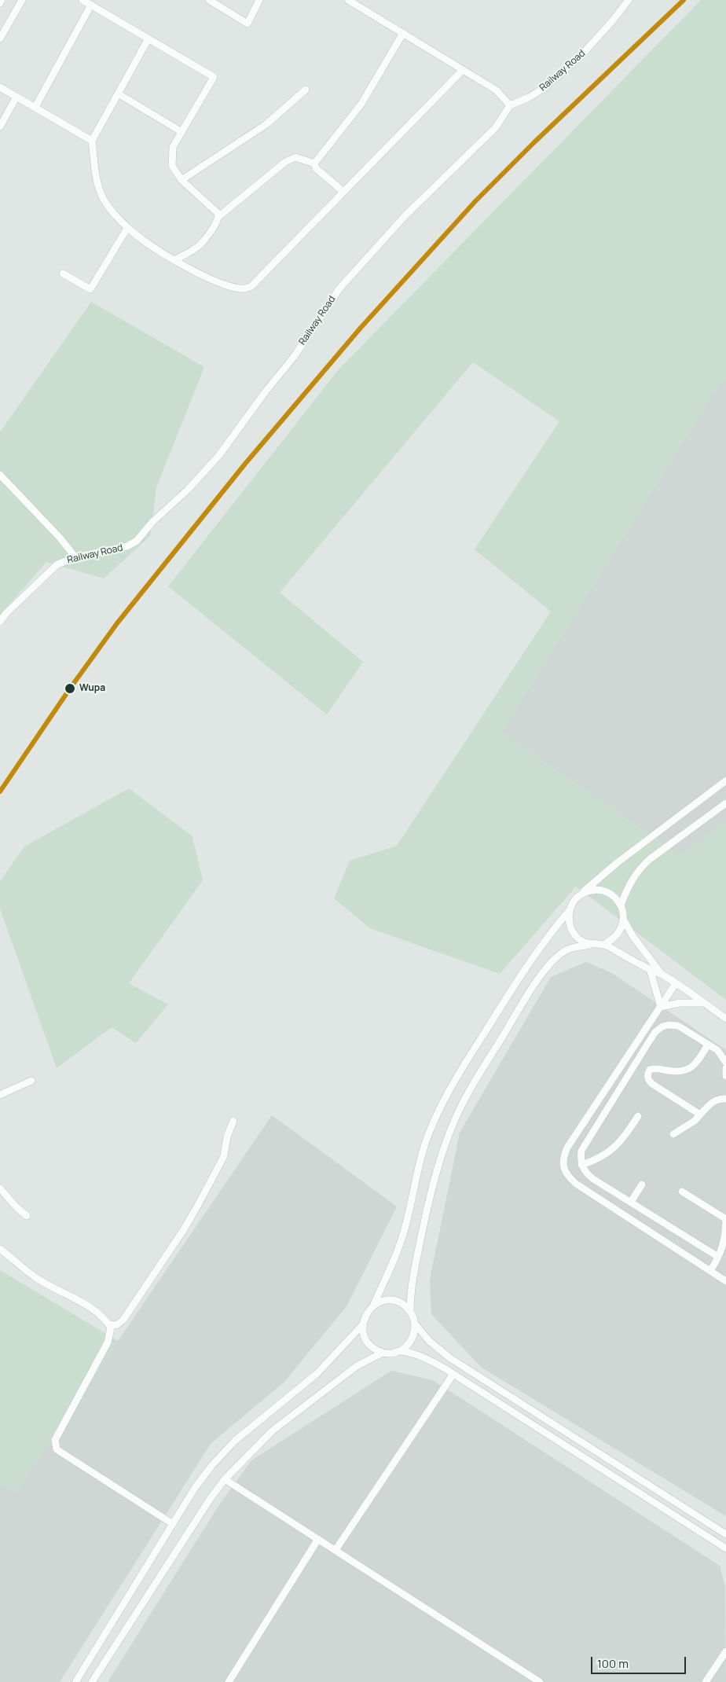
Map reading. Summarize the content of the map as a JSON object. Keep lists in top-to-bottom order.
{
  "streets": {
    "street": ["Railway Road"]
  },
  "places": ["Wupa"],
  "scale_bar": "100 m"
}
